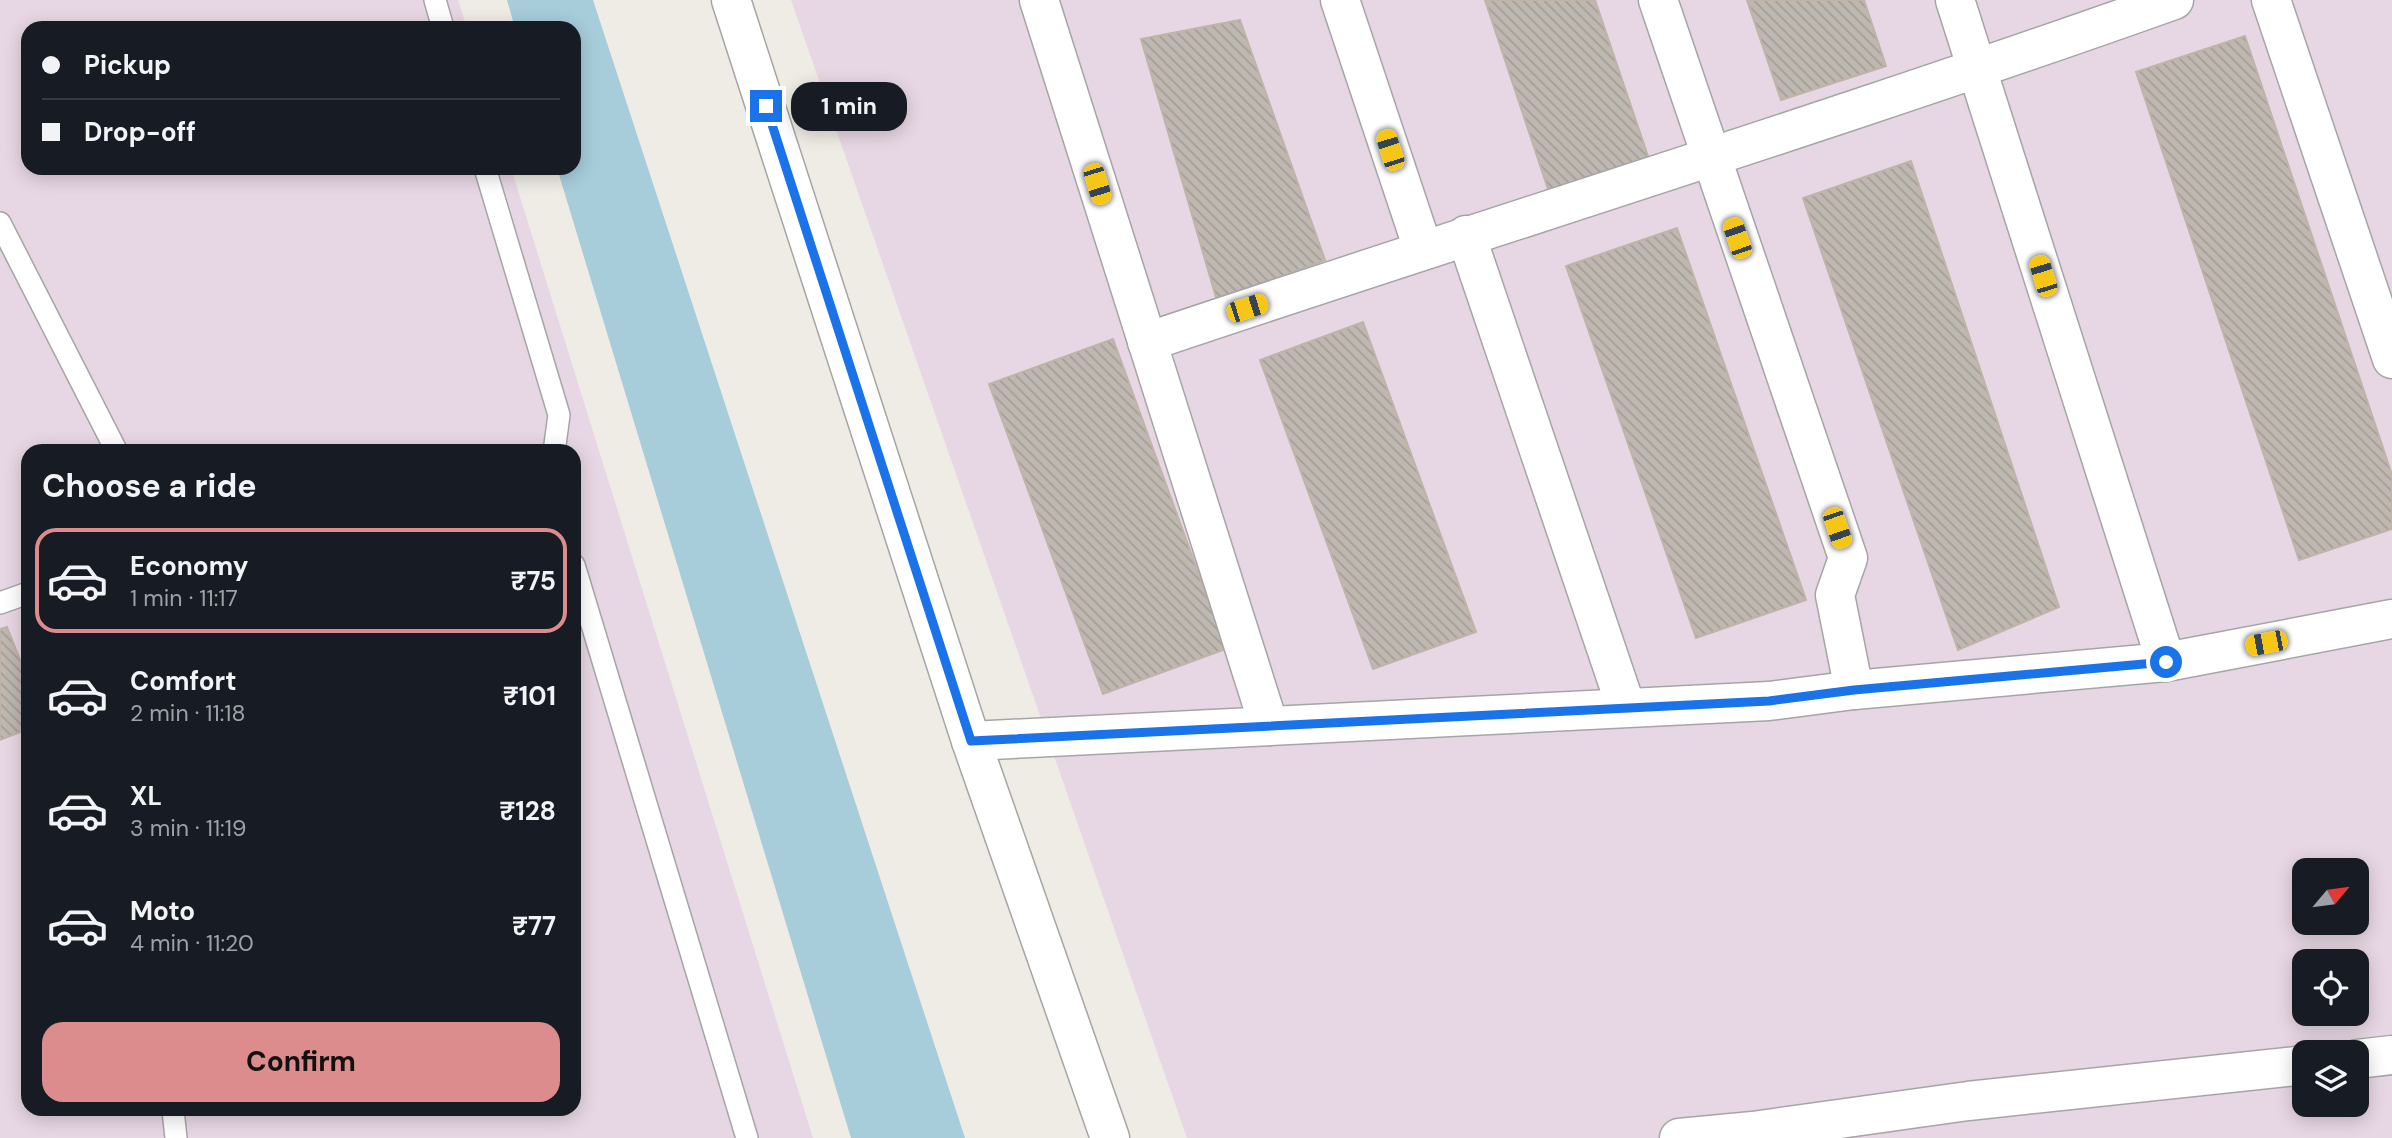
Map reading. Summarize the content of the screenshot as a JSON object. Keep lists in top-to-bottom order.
{
  "north": "top right",
  "page": {
    "banner": ["Pickup", "Drop-off"],
    "bubble": "1 min",
    "heading": "Choose a ride",
    "list": [
      {
        "name": "Economy",
        "note": "1 min · 11:17",
        "value": "₹75"
      },
      {
        "name": "Comfort",
        "note": "2 min · 11:18",
        "value": "₹101"
      },
      {
        "name": "XL",
        "note": "3 min · 11:19",
        "value": "₹128"
      },
      {
        "name": "Moto",
        "note": "4 min · 11:20",
        "value": "₹77"
      }
    ],
    "buttons": "Confirm"
  }
}
